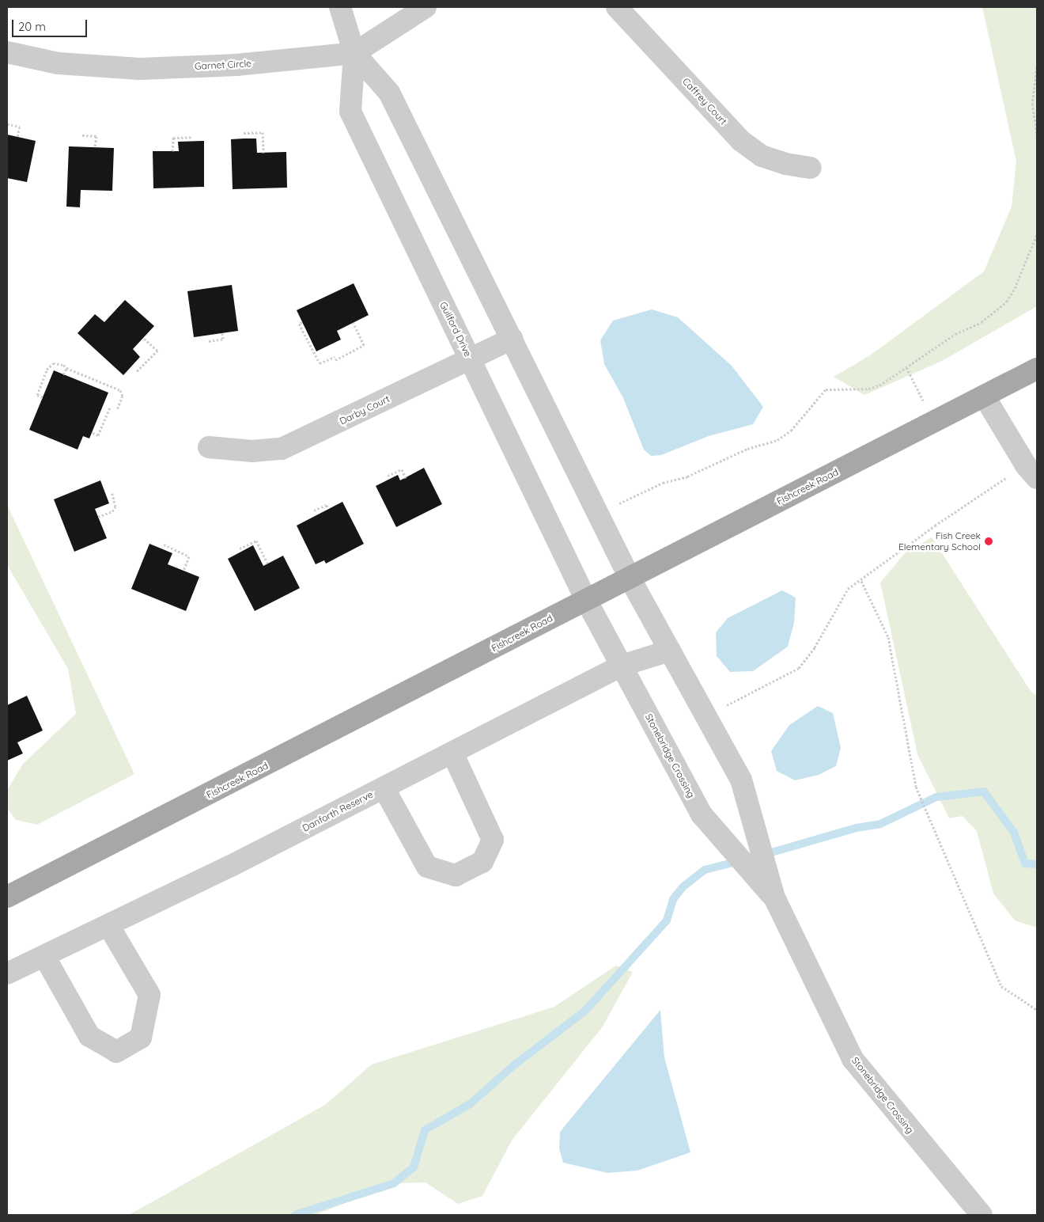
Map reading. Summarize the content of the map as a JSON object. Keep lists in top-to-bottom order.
{
  "streets": {
    "main road": ["Fishcreek Road"],
    "street": [
      "Garnet Circle",
      "Caffrey Court",
      "Guilford Drive",
      "Darby Court",
      "Stonebridge Crossing",
      "Danforth Reserve"
    ]
  },
  "crossings": [
    ["Garnet Circle", "Guilford Drive"],
    ["Guilford Drive", "Darby Court"],
    ["Guilford Drive", "Fishcreek Road"],
    ["Guilford Drive", "Stonebridge Crossing"],
    ["Fishcreek Road", "Stonebridge Crossing"],
    ["Stonebridge Crossing", "Danforth Reserve"]
  ],
  "places": ["Fish Creek Elementary School"],
  "scale_bar": "20 m"
}
